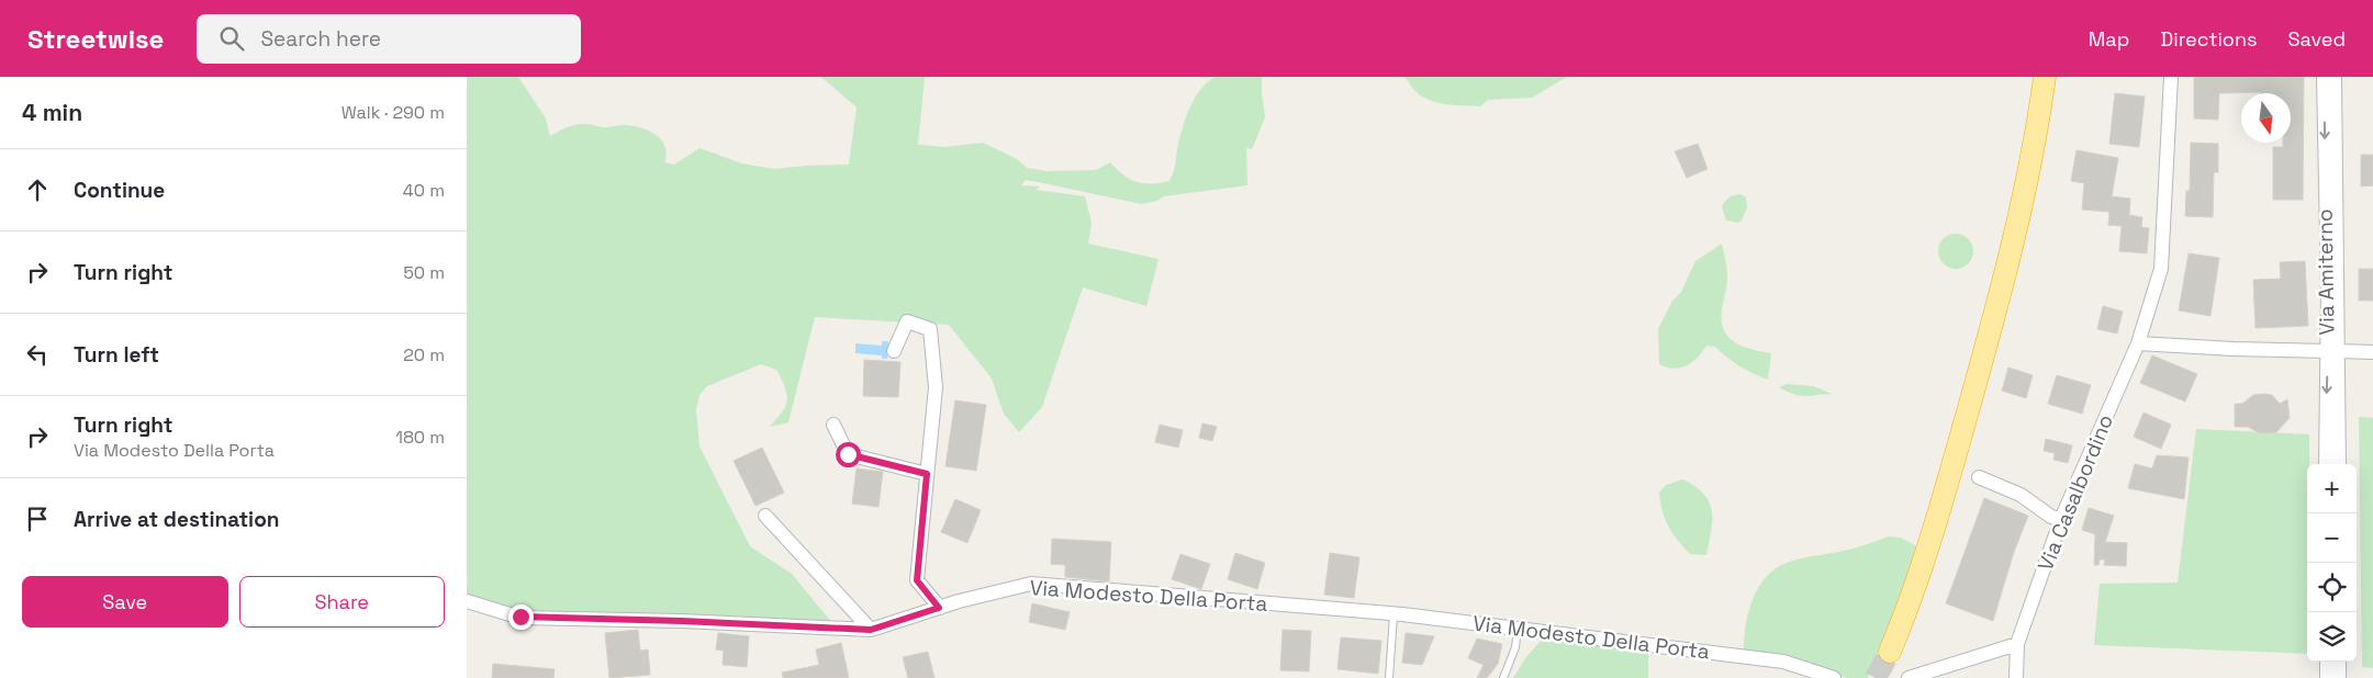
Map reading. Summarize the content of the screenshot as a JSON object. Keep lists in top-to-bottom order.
{
  "streets": {
    "street": ["Via Amiterno", "Via Casalbordino", "Via Modesto Della Porta"]
  },
  "north": "bottom",
  "page": {
    "header": "Streetwise",
    "search": "Search here",
    "nav": ["Map", "Directions", "Saved"],
    "heading": ["4 min", "Walk · 290 m"],
    "list": [
      ["Continue", "40 m"],
      ["Turn right", "50 m"],
      ["Turn left", "20 m"],
      ["Turn right", "Via Modesto Della Porta", "180 m"],
      "Arrive at destination"
    ],
    "map_buttons": ["+", "−"],
    "buttons": ["Save", "Share"]
  }
}
